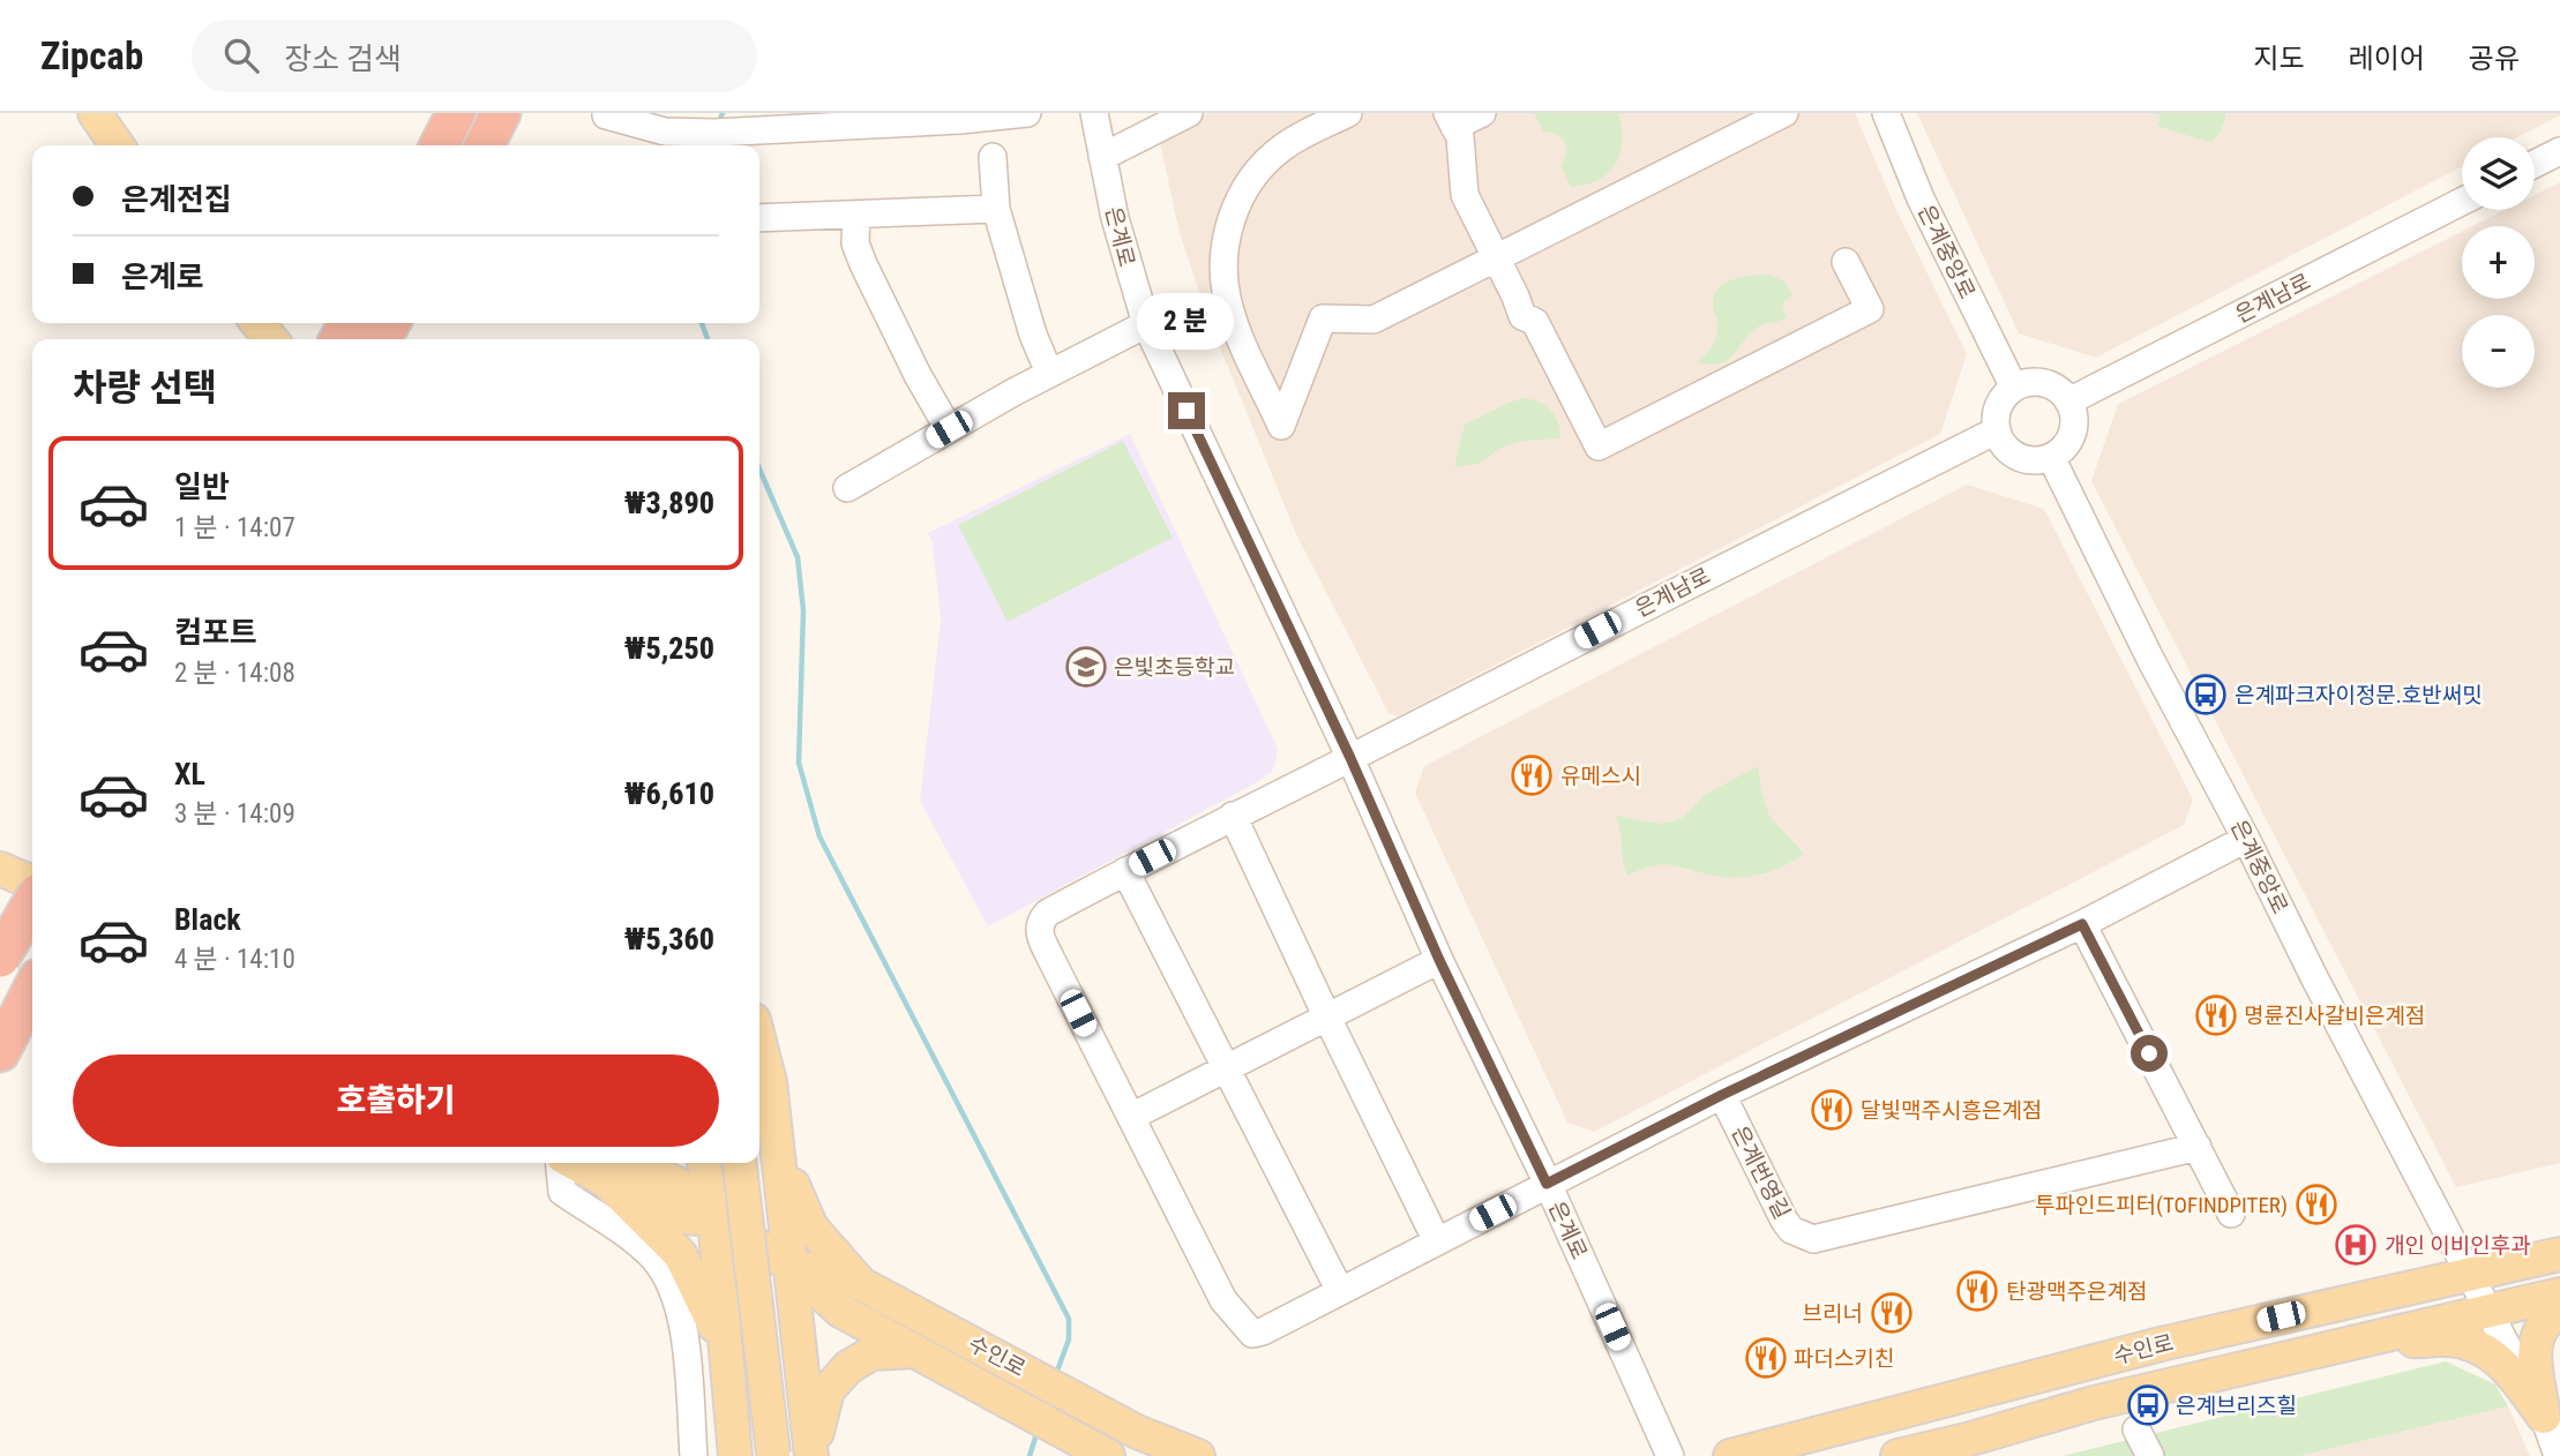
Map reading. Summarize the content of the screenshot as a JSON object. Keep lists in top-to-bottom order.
{
  "streets": {
    "main road": ["수인로"],
    "street": [
      "은계로",
      "은계중앙로",
      "은계남로",
      "은계번영길"
    ]
  },
  "crossings": [
    ["은계로", "은계남로"],
    ["은계중앙로", "은계남로"],
    ["은계중앙로", "수인로"]
  ],
  "places": {
    "school or university": ["은빛초등학교"],
    "bus stop": ["은계파크자이정문.호반써밋", "은계브리즈힐"],
    "restaurant": [
      "유메스시",
      "명륜진사갈비은계점",
      "달빛맥주시흥은계점",
      "투파인드피터(TOFINDPITER)",
      "탄광맥주은계점",
      "브리너",
      "파더스키친"
    ],
    "hospital": ["개인 이비인후과"]
  },
  "page": {
    "header": "Zipcab",
    "search": "장소 검색",
    "nav": ["지도", "레이어", "공유"],
    "map_buttons": ["+", "−"],
    "banner": ["은계전집", "은계로"],
    "bubble": "2 분",
    "heading": "차량 선택",
    "list": [
      {
        "name": "일반",
        "note": "1 분 · 14:07",
        "value": "₩3,890"
      },
      {
        "name": "컴포트",
        "note": "2 분 · 14:08",
        "value": "₩5,250"
      },
      {
        "name": "XL",
        "note": "3 분 · 14:09",
        "value": "₩6,610"
      },
      {
        "name": "Black",
        "note": "4 분 · 14:10",
        "value": "₩5,360"
      }
    ],
    "buttons": "호출하기"
  }
}
